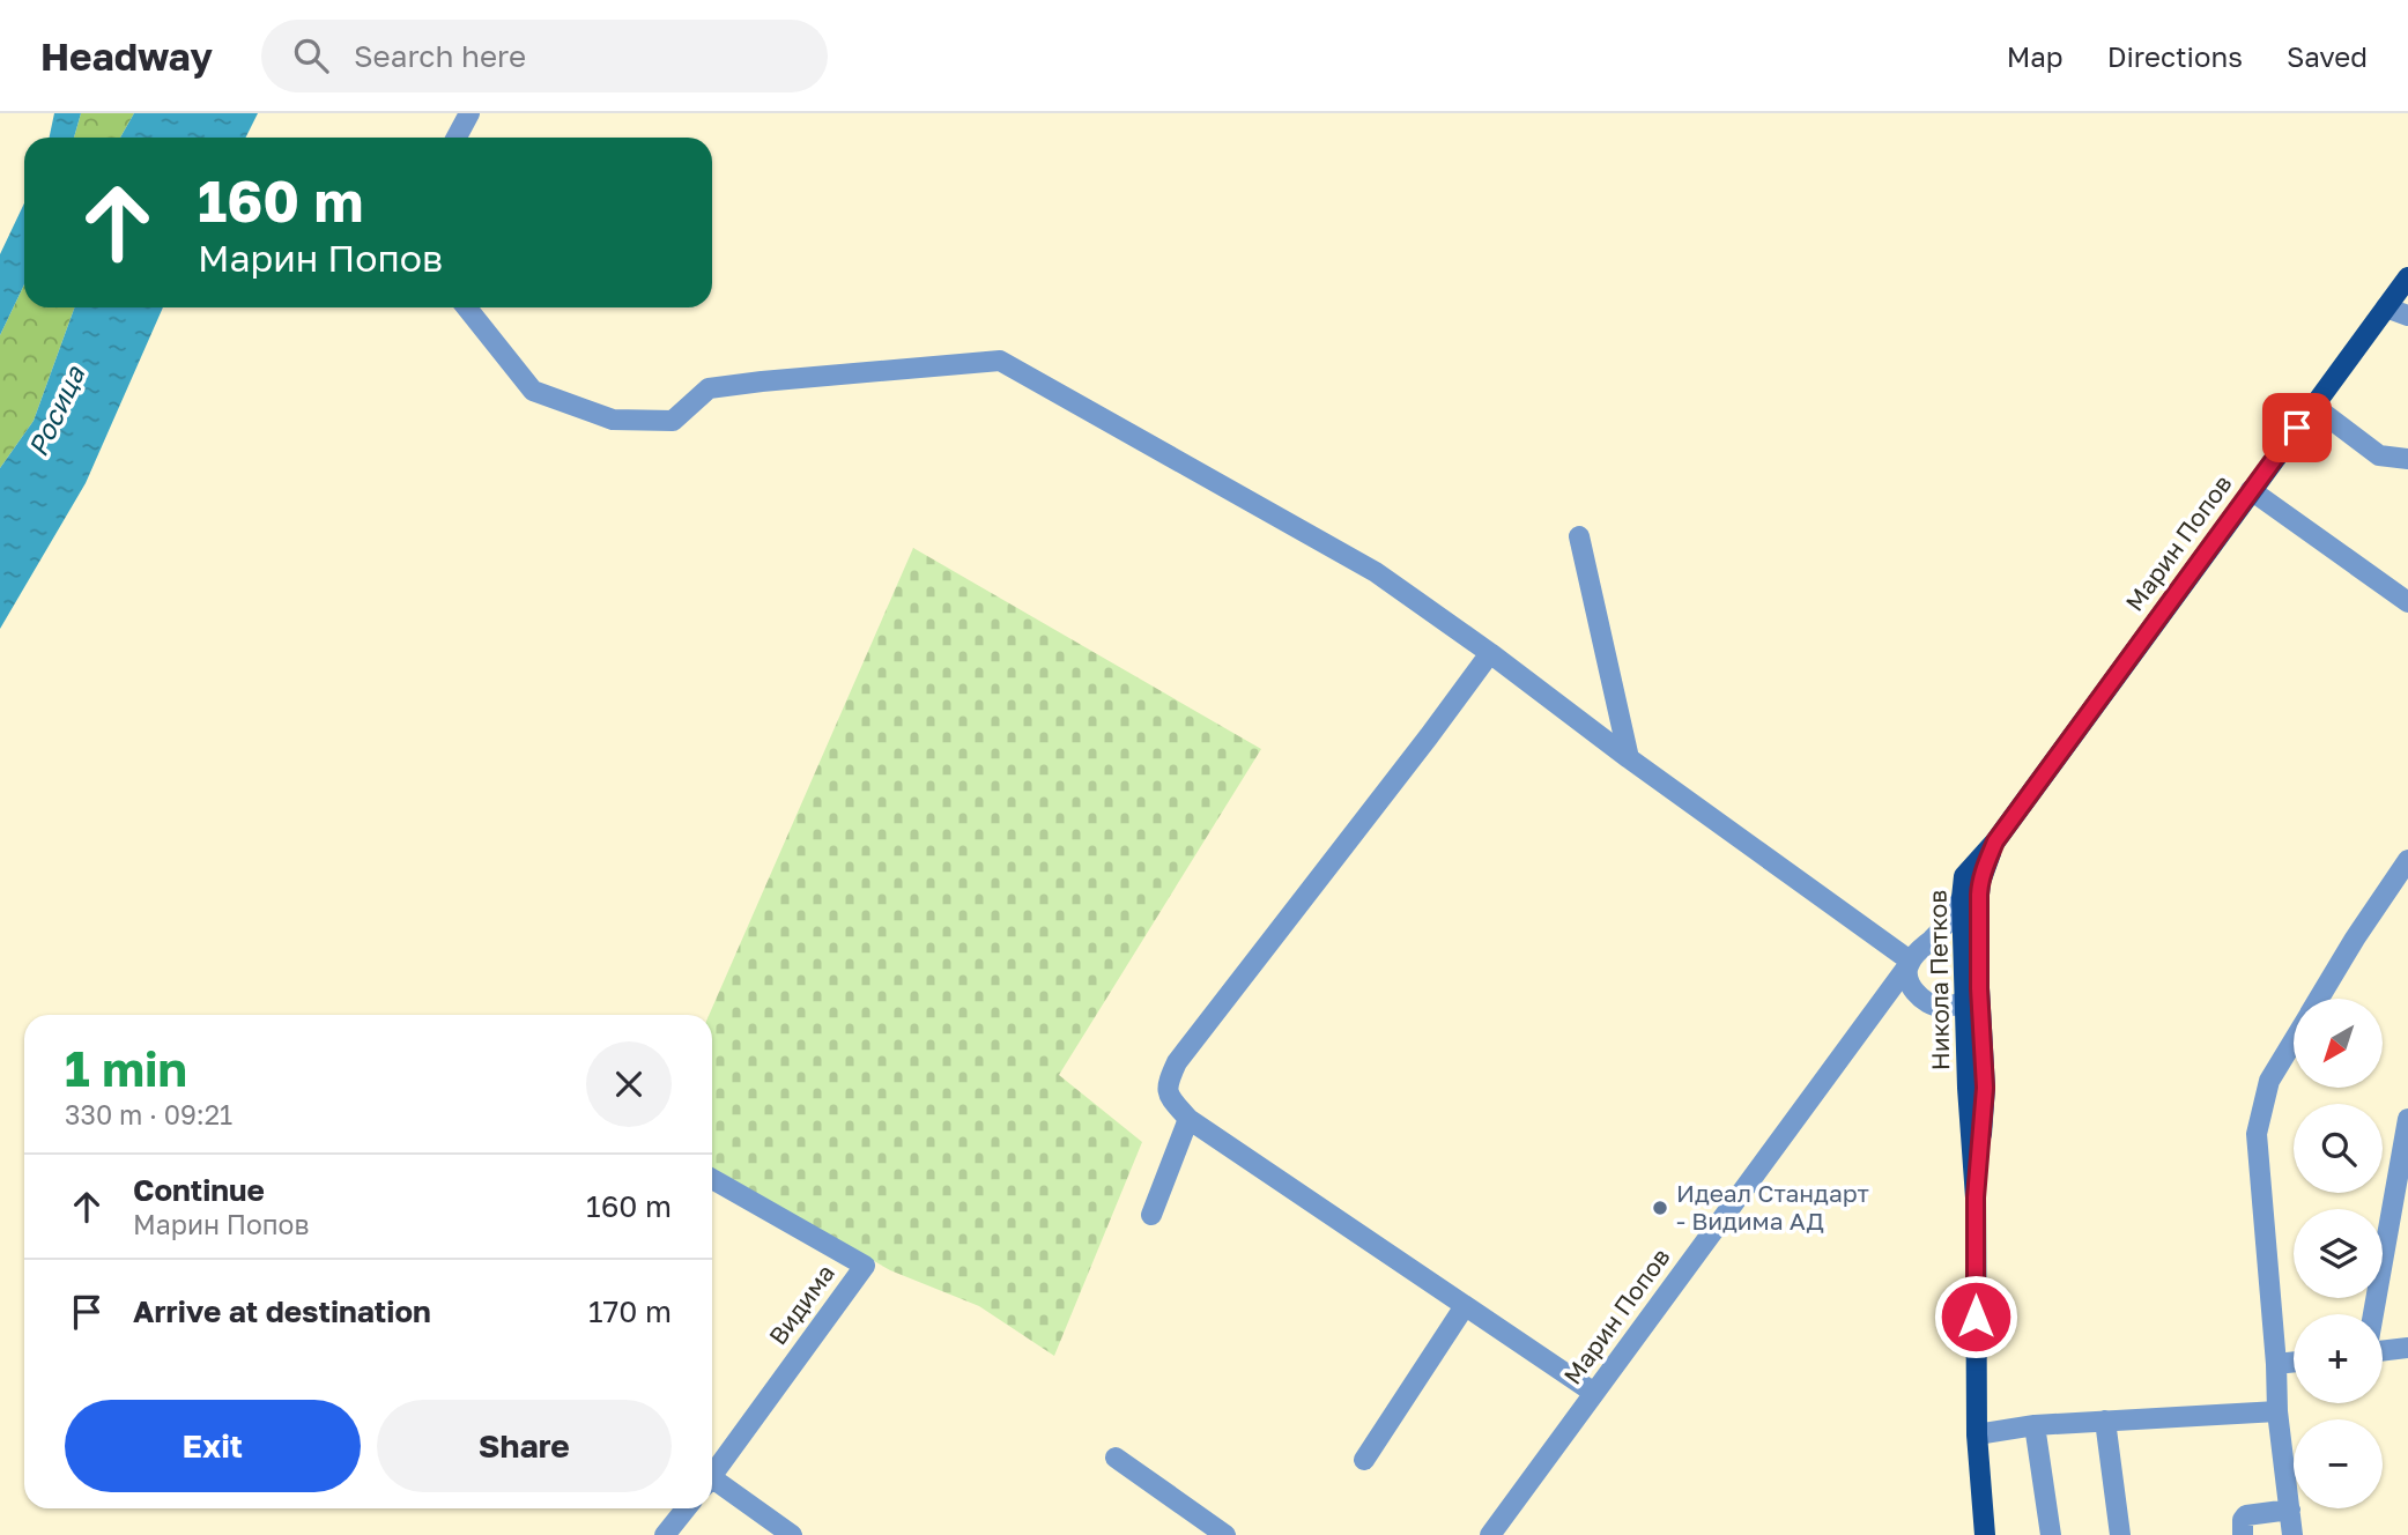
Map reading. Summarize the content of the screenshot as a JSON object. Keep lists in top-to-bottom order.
{
  "streets": {
    "main road": ["Марин Попов", "Никола Петков"],
    "street": ["Видима"]
  },
  "crossings": [
    ["Марин Попов", "Никола Петков"]
  ],
  "water": ["Росица"],
  "places": ["Идеал Стандарт - Видима АД"],
  "north": "bottom left",
  "page": {
    "header": "Headway",
    "search": "Search here",
    "nav": ["Map", "Directions", "Saved"],
    "turn": ["160 m", "Марин Попов"],
    "map_buttons": ["+", "−"],
    "heading": ["1 min", "330 m · 09:21"],
    "list": [
      {
        "name": "Continue",
        "note": "Марин Попов",
        "value": "160 m"
      },
      {
        "name": "Arrive at destination",
        "value": "170 m"
      }
    ],
    "buttons": ["Exit", "Share"]
  }
}
